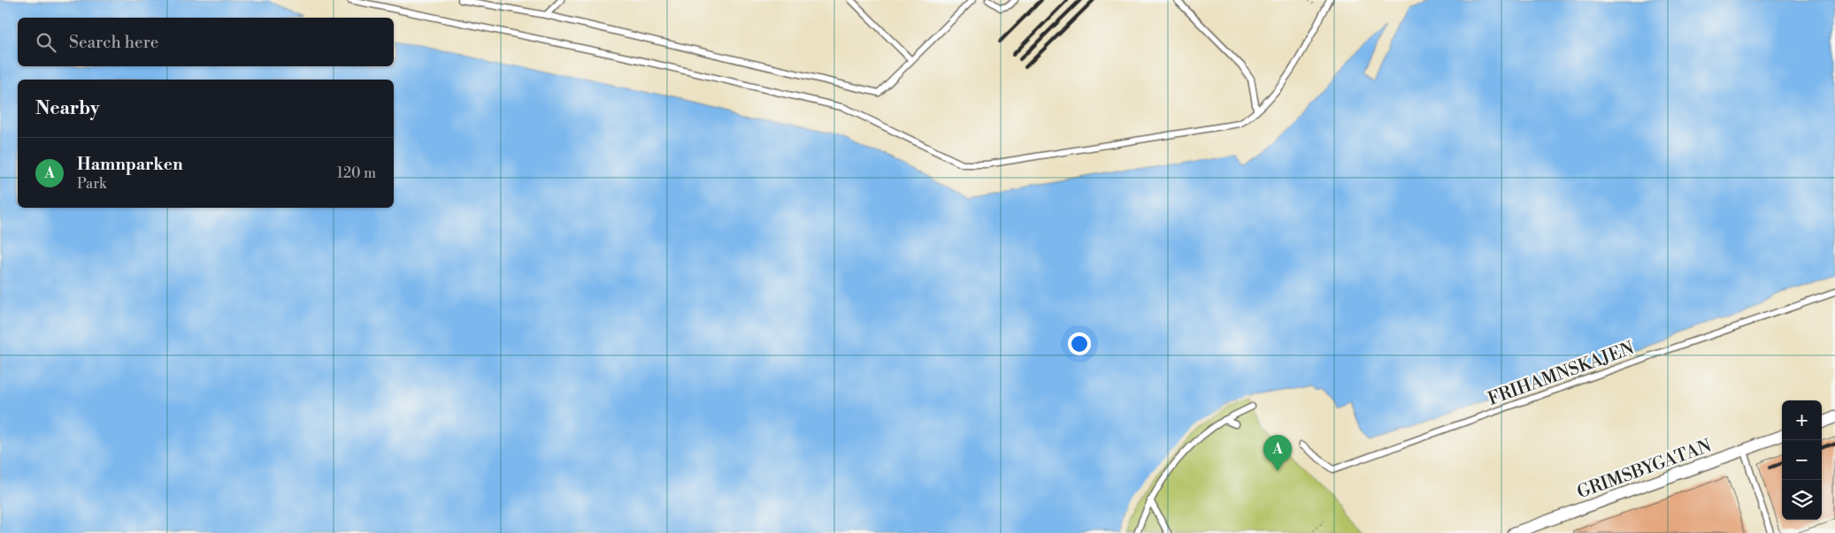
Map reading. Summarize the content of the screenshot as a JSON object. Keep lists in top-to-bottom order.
{
  "streets": {
    "street": ["GRIMSBYGATAN"],
    "lane": ["FRIHAMNSKAJEN"]
  },
  "page": {
    "search": "Search here",
    "heading": "Nearby",
    "list": [
      {
        "mark": "A",
        "name": "Hamnparken",
        "note": "Park",
        "value": "120 m"
      }
    ],
    "map_buttons": ["+", "−"],
    "pins": "A"
  }
}
